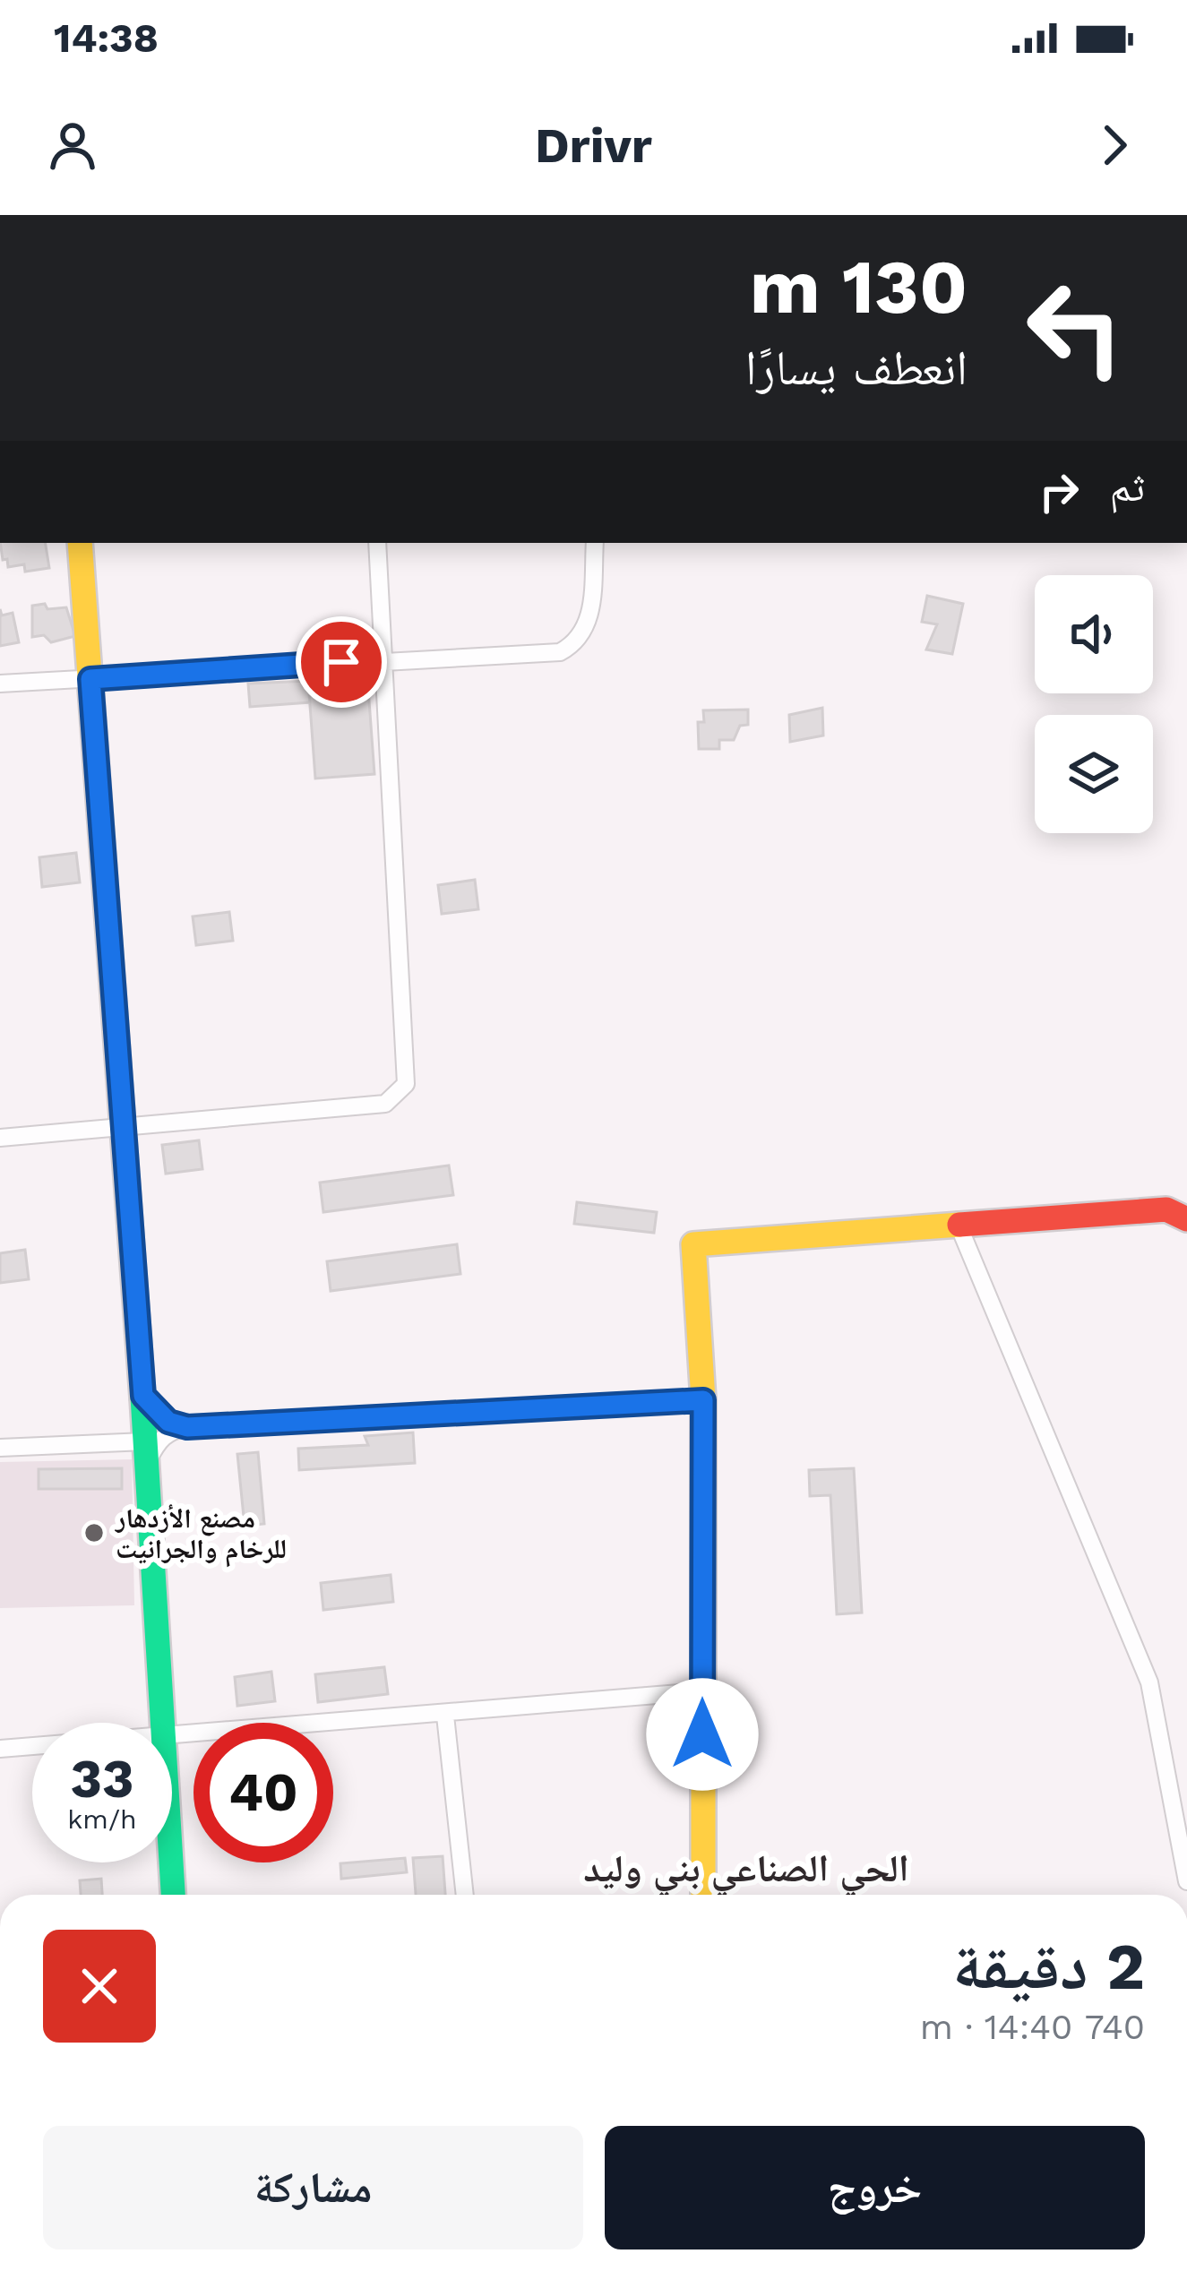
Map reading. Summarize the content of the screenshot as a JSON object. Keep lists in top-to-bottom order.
{
  "districts": ["الحي الصناعي بني وليد"],
  "places": ["مصنع الأزدهار للرخام والجرانيت"],
  "page": {
    "status": "14:38",
    "header": "Drivr",
    "turn": ["130 m", "انعطف يسارًا"],
    "then": "ثم",
    "speed": "33 km/h",
    "limit": "40",
    "heading": ["2 دقيقة", "740 m · 14:40"],
    "buttons": ["خروج", "مشاركة"]
  }
}
